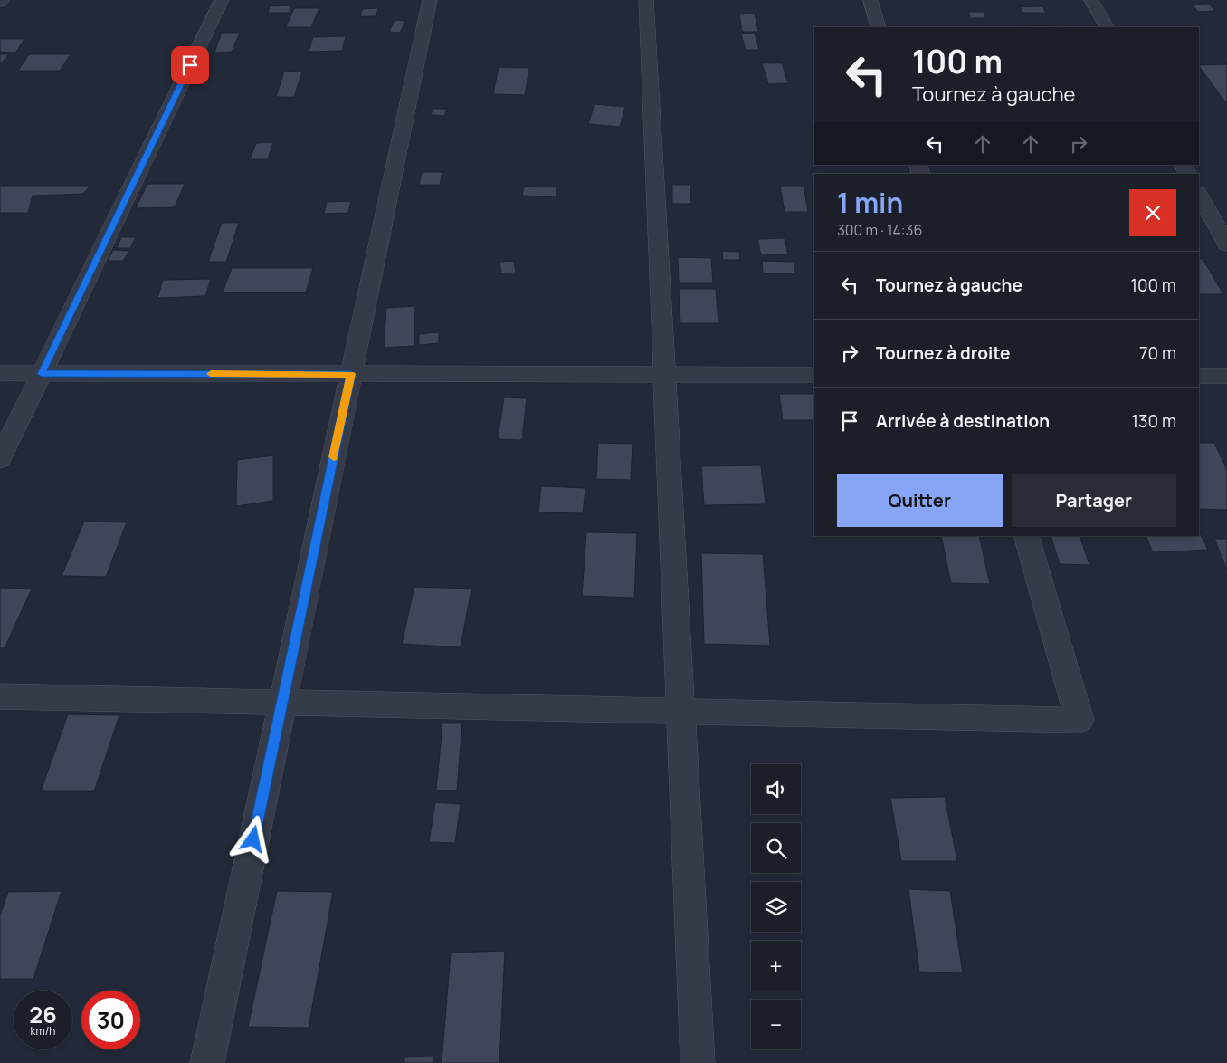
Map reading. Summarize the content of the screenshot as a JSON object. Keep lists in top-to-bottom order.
{
  "page": {
    "turn": ["100 m", "Tournez à gauche"],
    "heading": ["1 min", "300 m · 14:36"],
    "list": [
      {
        "name": "Tournez à gauche",
        "value": "100 m"
      },
      {
        "name": "Tournez à droite",
        "value": "70 m"
      },
      {
        "name": "Arrivée à destination",
        "value": "130 m"
      }
    ],
    "buttons": ["Quitter", "Partager"],
    "map_buttons": ["+", "−"],
    "speed": "26 km/h",
    "limit": "30"
  }
}
